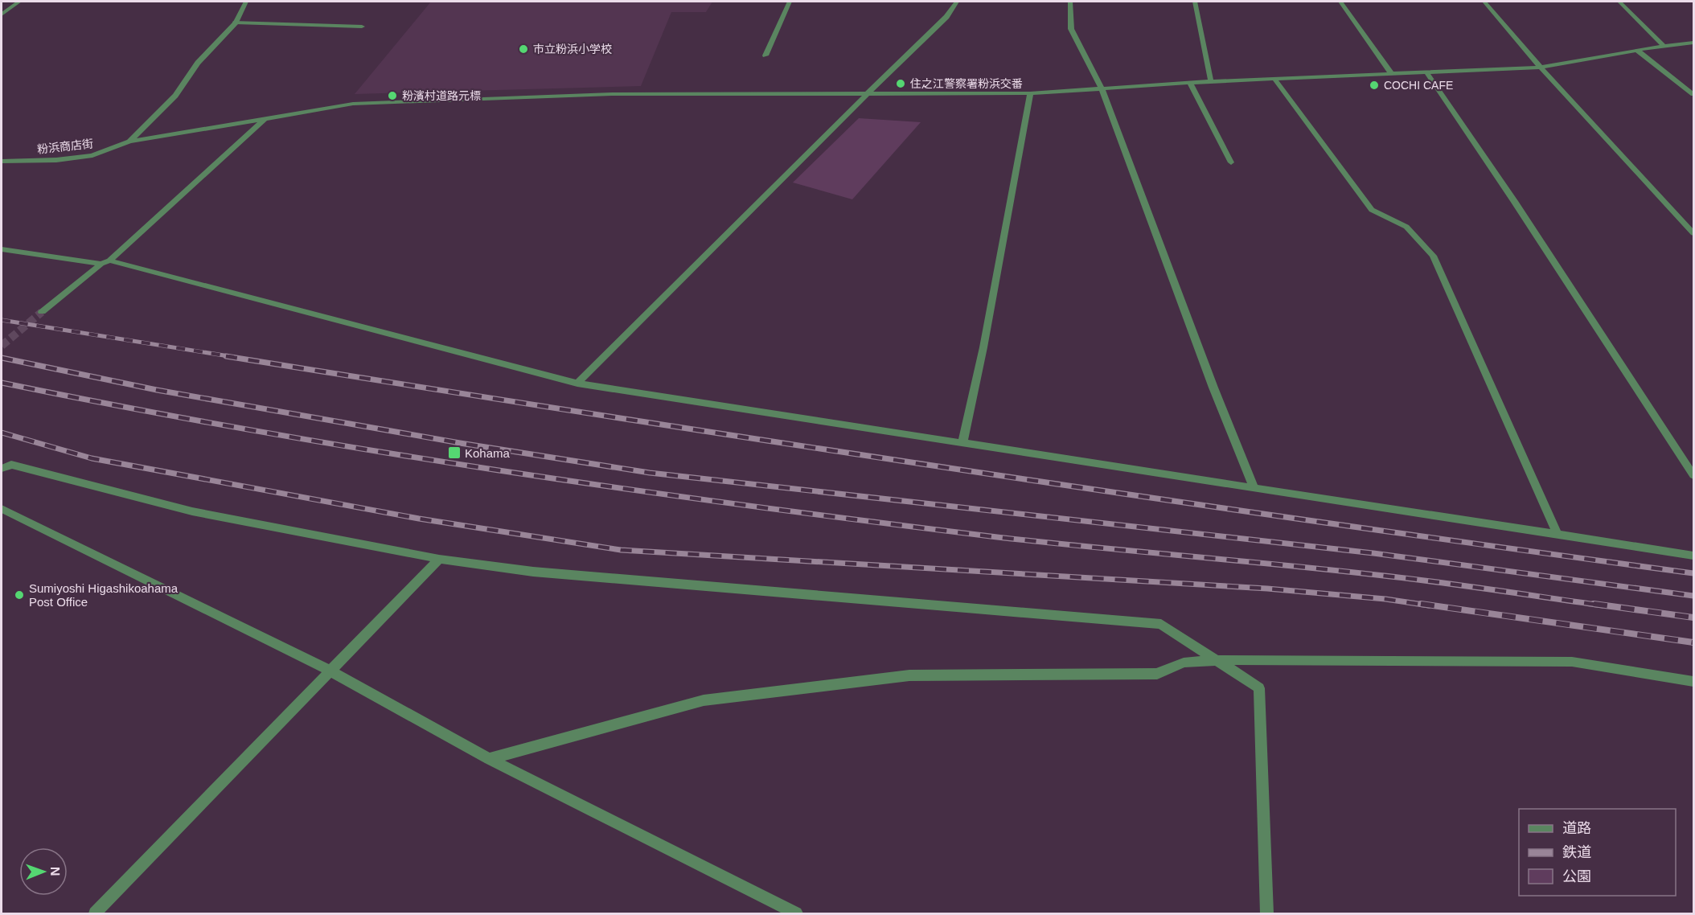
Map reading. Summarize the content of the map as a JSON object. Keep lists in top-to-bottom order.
{
  "streets": {
    "street": ["粉浜商店街"]
  },
  "places": {
    "other": [
      "市立粉浜小学校",
      "住之江警察署粉浜交番",
      "COCHI CAFE",
      "粉濱村道路元標",
      "Sumiyoshi Higashikoahama Post Office"
    ],
    "transit": ["Kohama"]
  },
  "legend": ["道路", "鉄道", "公園"],
  "north": "right"
}
